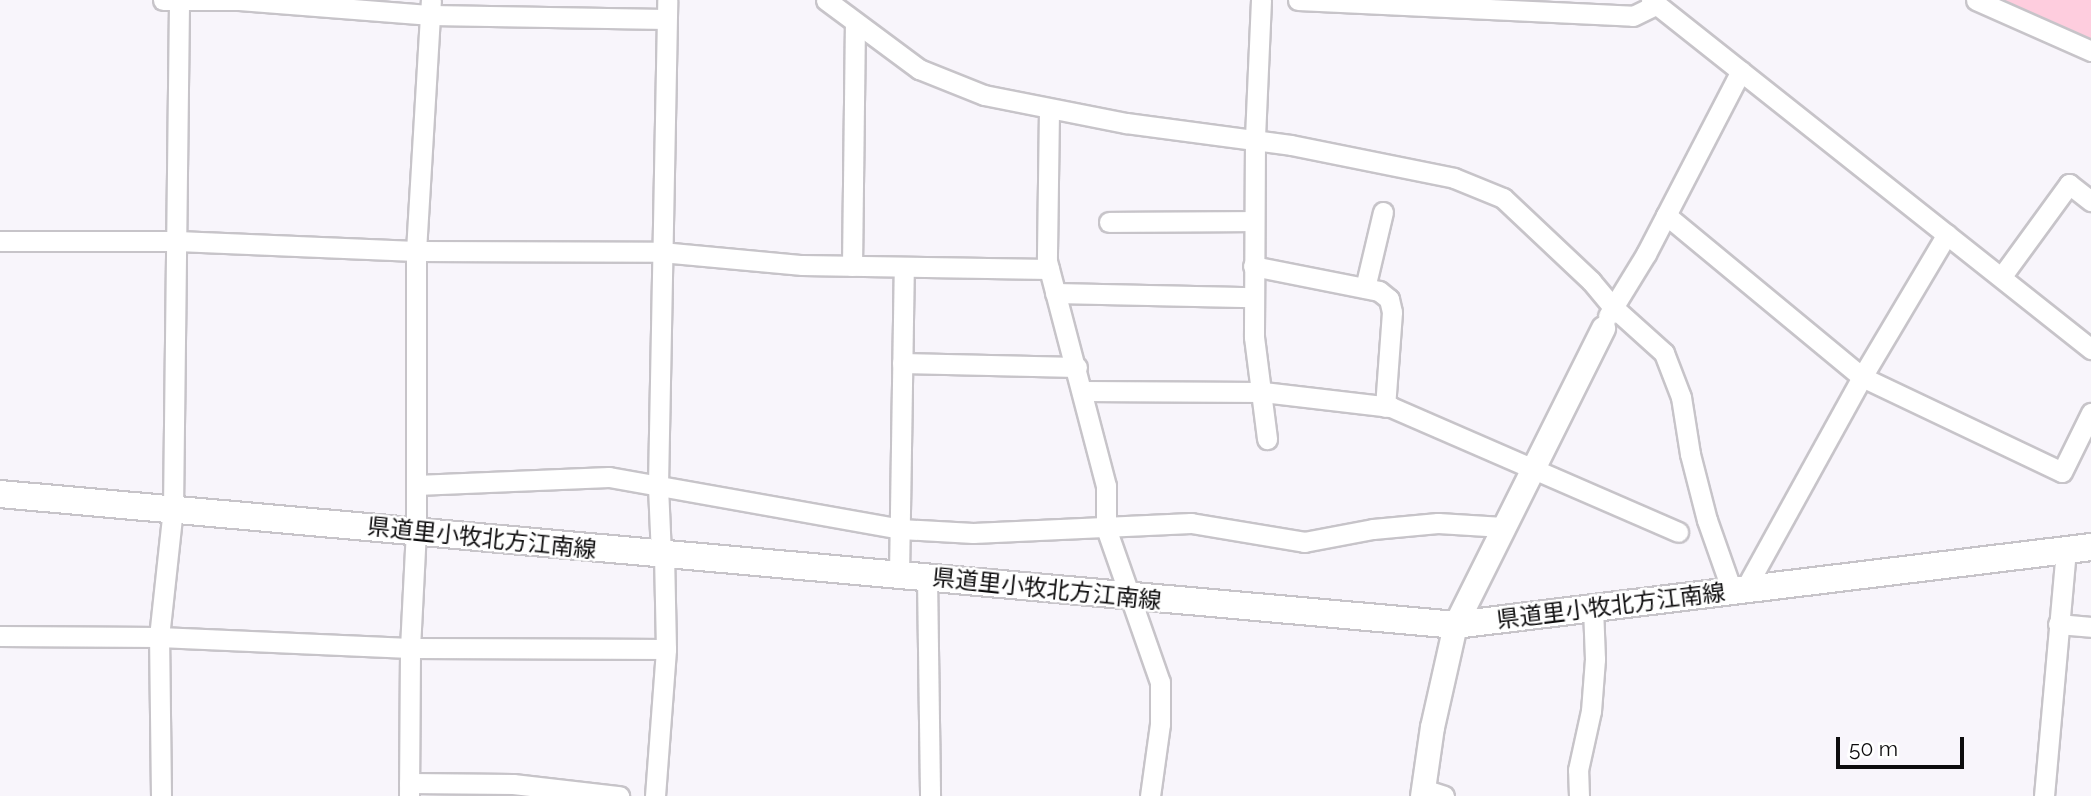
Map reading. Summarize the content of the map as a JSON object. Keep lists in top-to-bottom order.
{
  "streets": {
    "main road": ["県道里小牧北方江南線"]
  },
  "scale_bar": "50 m"
}
